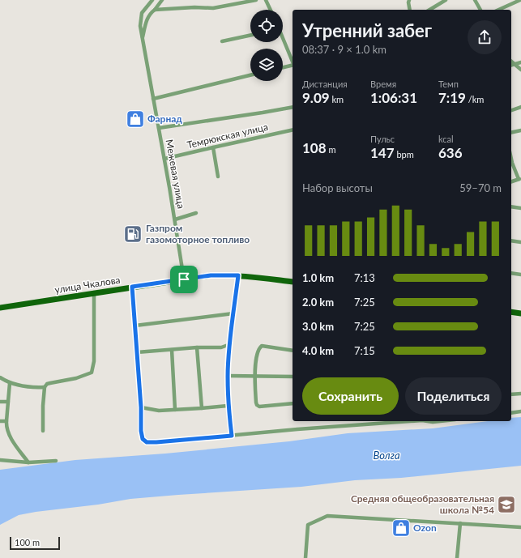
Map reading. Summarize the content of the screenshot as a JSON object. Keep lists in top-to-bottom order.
{
  "streets": {
    "main road": ["улица Чкалова"],
    "street": ["Темрюкская улица", "Межевая улица"]
  },
  "crossings": [
    ["Темрюкская улица", "Межевая улица"],
    ["Межевая улица", "улица Чкалова"]
  ],
  "water": ["Волга"],
  "places": {
    "shop": ["Фарнад", "Ozon"],
    "fuel station": ["Газпром газомоторное топливо"],
    "school or university": ["Средняя общеобразовательная школа №54"]
  },
  "scale_bar": "100 m",
  "page": {
    "heading": ["Утренний забег", "08:37 · 9 × 1.0 km"],
    "stats": [
      ["Дистанция", "9.09 km"],
      ["Время", "1:06:31"],
      ["Темп", "7:19 /km"],
      ["108 m"],
      ["Пульс", "147 bpm"],
      ["kcal", "636"]
    ],
    "chart": ["Набор высоты", "59–70 m"],
    "list": [
      {
        "name": "1.0 km",
        "note": "7:13"
      },
      {
        "name": "2.0 km",
        "note": "7:25"
      },
      {
        "name": "3.0 km",
        "note": "7:25"
      },
      {
        "name": "4.0 km",
        "note": "7:15"
      }
    ],
    "buttons": ["Сохранить", "Поделиться"],
    "scale": "100 m"
  }
}
